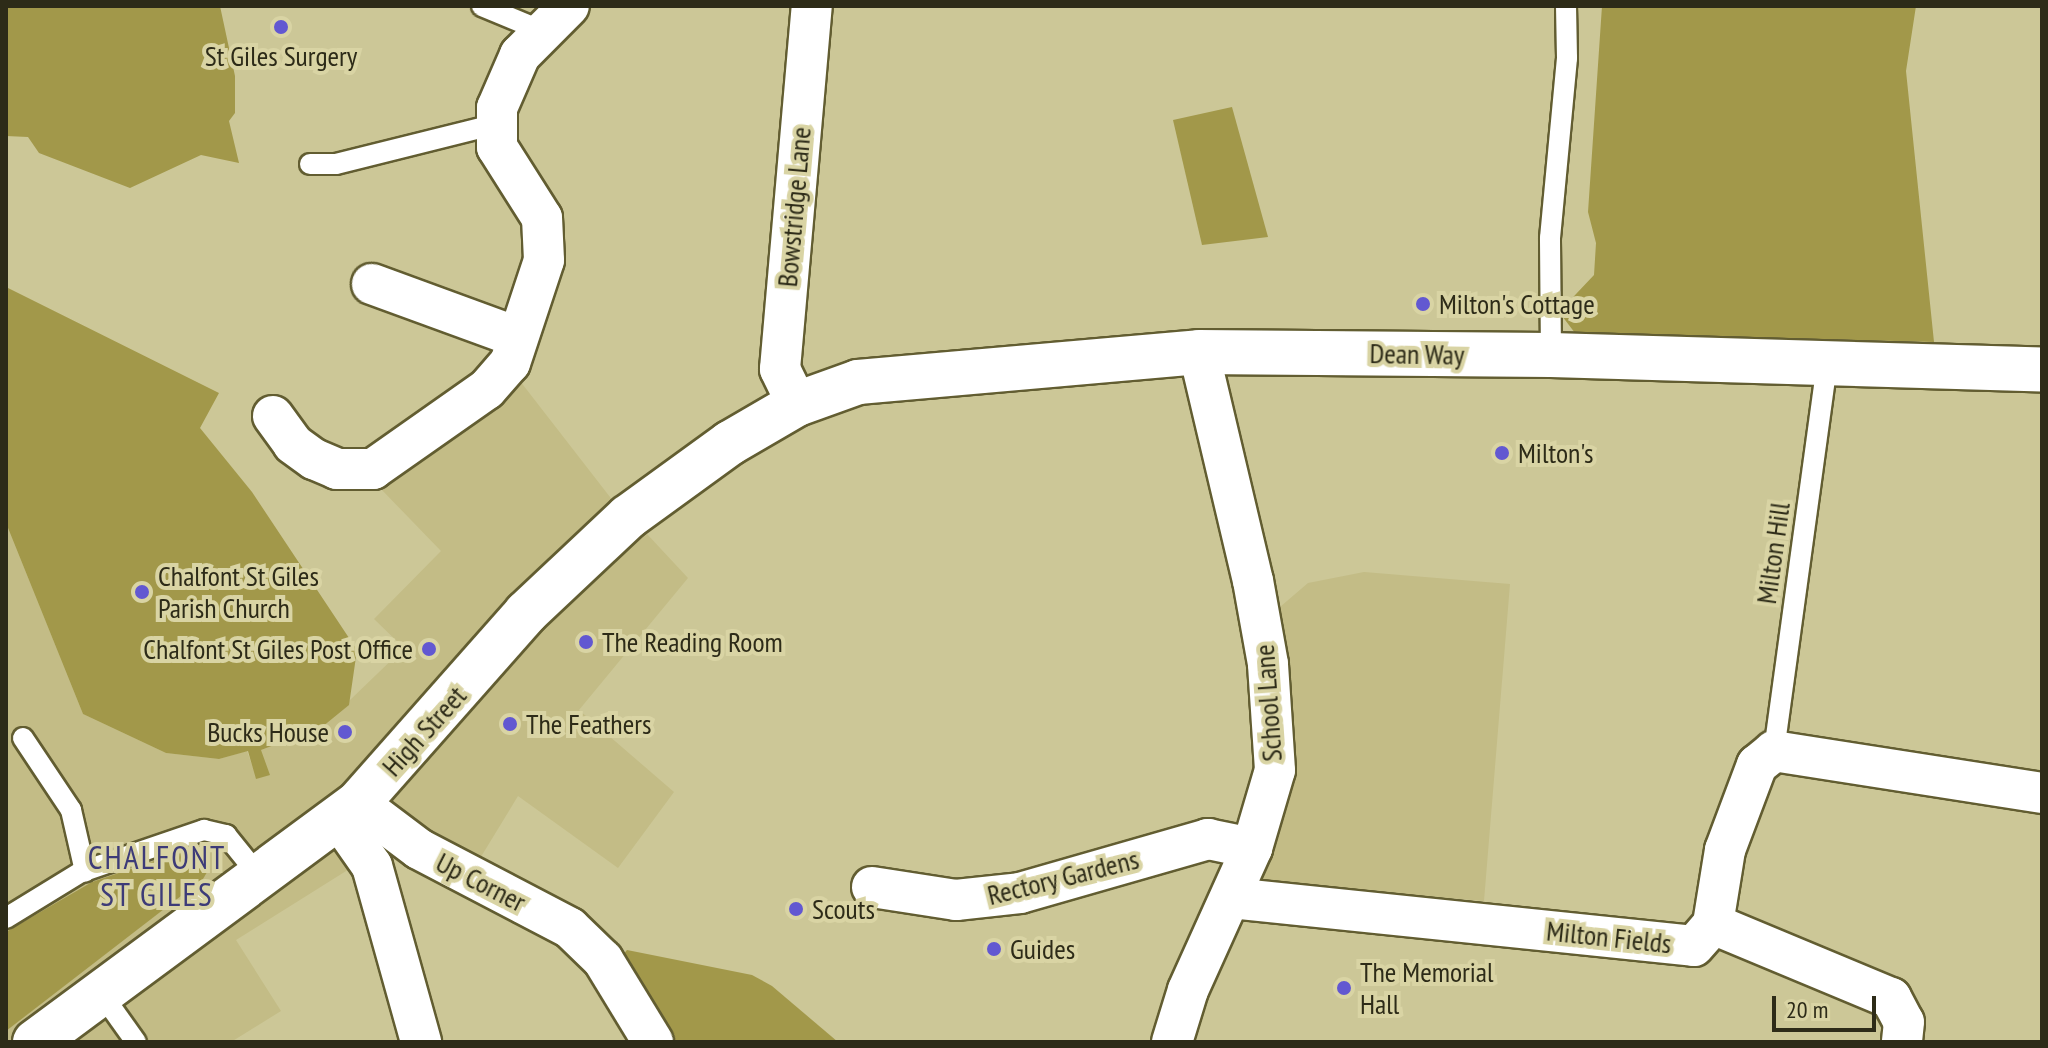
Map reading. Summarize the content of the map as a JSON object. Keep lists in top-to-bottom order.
{
  "streets": {
    "street": [
      "Bowstridge Lane",
      "Dean Way",
      "School Lane",
      "High Street",
      "Rectory Gardens",
      "Up Corner",
      "Milton Fields"
    ],
    "lane": ["Milton Hill"]
  },
  "crossings": [
    ["Bowstridge Lane", "Dean Way"],
    ["Bowstridge Lane", "High Street"],
    ["Dean Way", "Milton Hill"],
    ["Dean Way", "School Lane"],
    ["Dean Way", "High Street"],
    ["Milton Hill", "Milton Fields"],
    ["School Lane", "Rectory Gardens"],
    ["School Lane", "Milton Fields"],
    ["High Street", "Up Corner"]
  ],
  "districts": ["CHALFONT ST GILES"],
  "places": [
    "St Giles Surgery",
    "Milton's Cottage",
    "Milton's",
    "Chalfont St Giles Parish Church",
    "The Reading Room",
    "Chalfont St Giles Post Office",
    "The Feathers",
    "Bucks House",
    "Scouts",
    "Guides",
    "The Memorial Hall"
  ],
  "scale_bar": "20 m"
}
